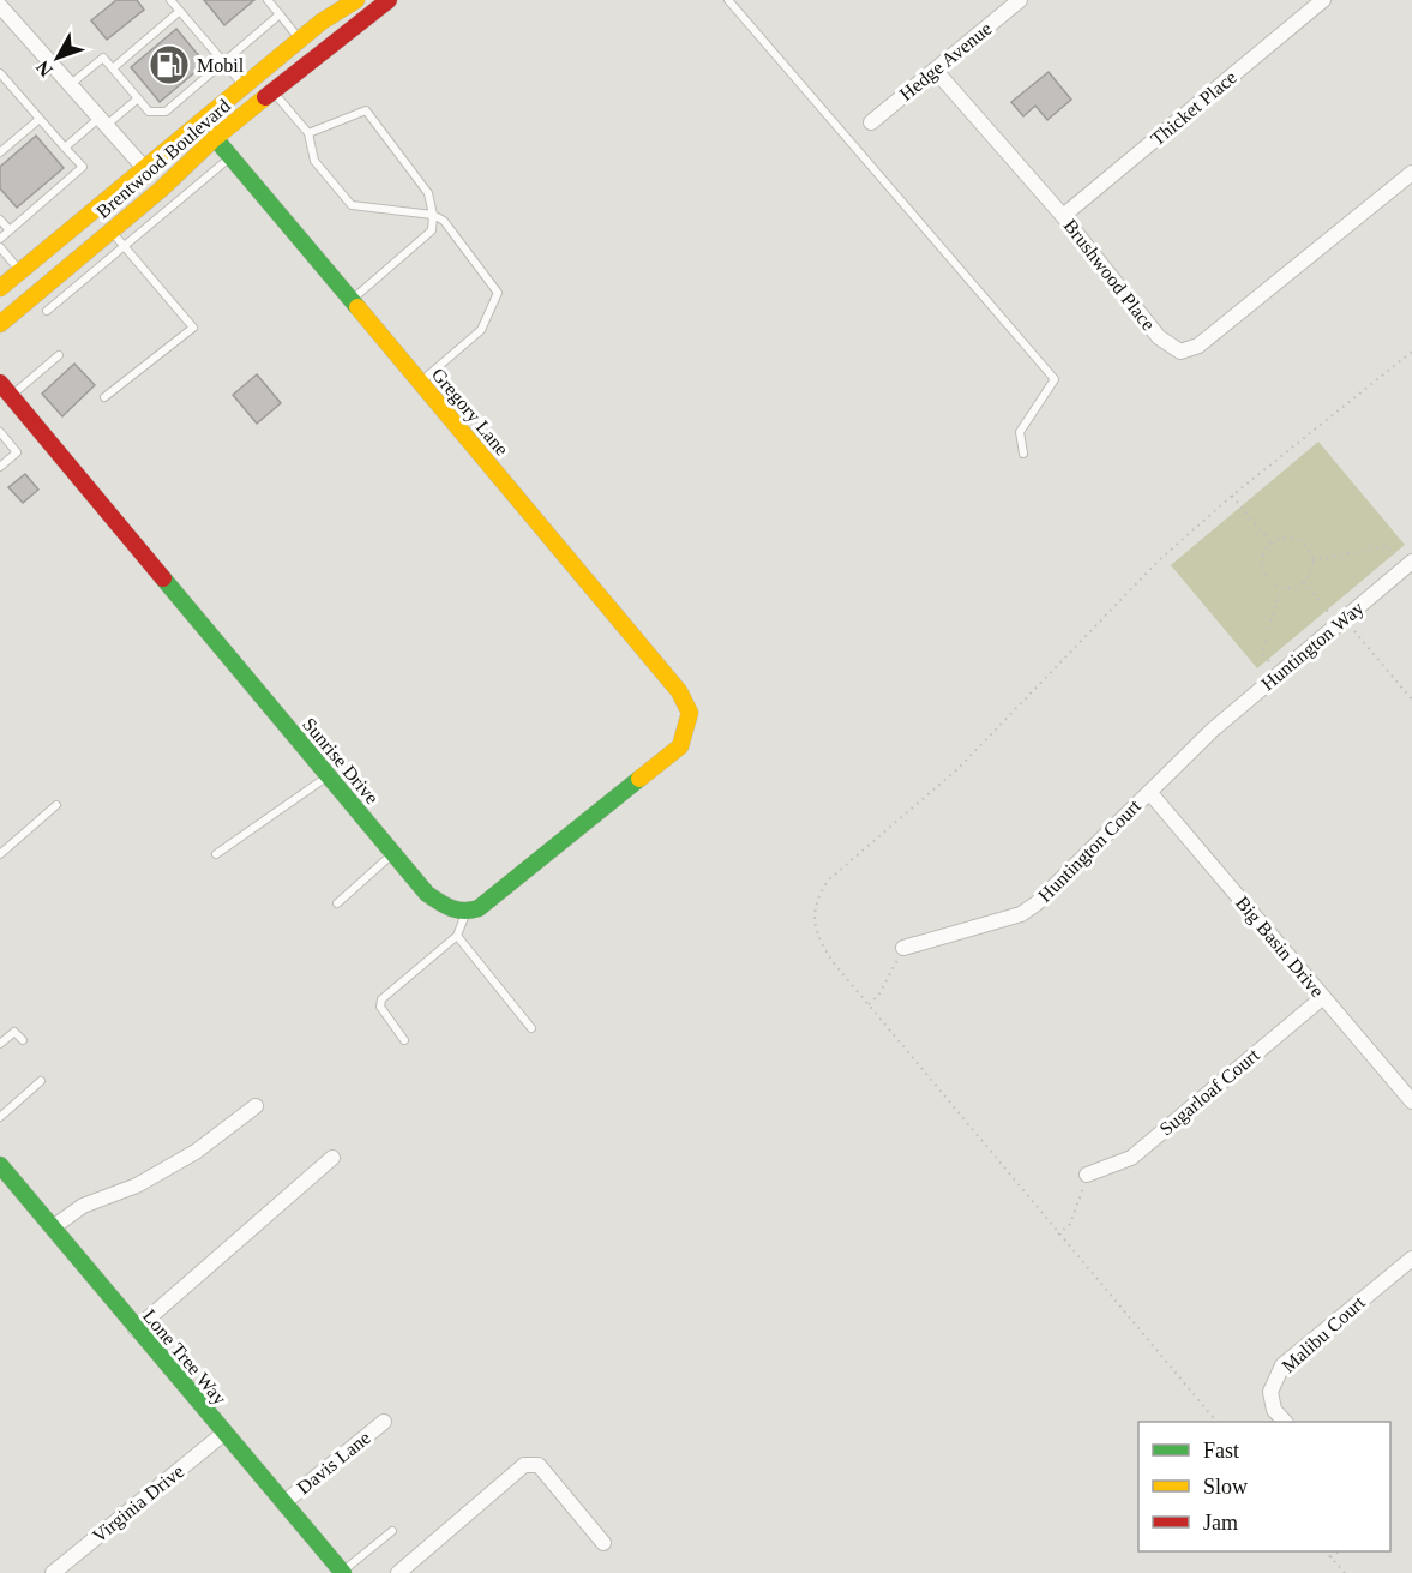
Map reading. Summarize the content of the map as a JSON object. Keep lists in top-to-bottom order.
{
  "streets": {
    "street": [
      "Hedge Avenue",
      "Thicket Place",
      "Brentwood Boulevard",
      "Brushwood Place",
      "Gregory Lane",
      "Huntington Way",
      "Sunrise Drive",
      "Huntington Court",
      "Big Basin Drive",
      "Sugarloaf Court",
      "Malibu Court",
      "Lone Tree Way",
      "Davis Lane",
      "Virginia Drive"
    ]
  },
  "crossings": [
    ["Hedge Avenue", "Brushwood Place"],
    ["Thicket Place", "Brushwood Place"],
    ["Brentwood Boulevard", "Gregory Lane"],
    ["Gregory Lane", "Sunrise Drive"],
    ["Huntington Way", "Huntington Court"],
    ["Huntington Court", "Big Basin Drive"],
    ["Big Basin Drive", "Sugarloaf Court"],
    ["Lone Tree Way", "Davis Lane"],
    ["Lone Tree Way", "Virginia Drive"]
  ],
  "places": {
    "fuel station": ["Mobil"]
  },
  "legend": ["Fast", "Slow", "Jam"],
  "north": "bottom left"
}
